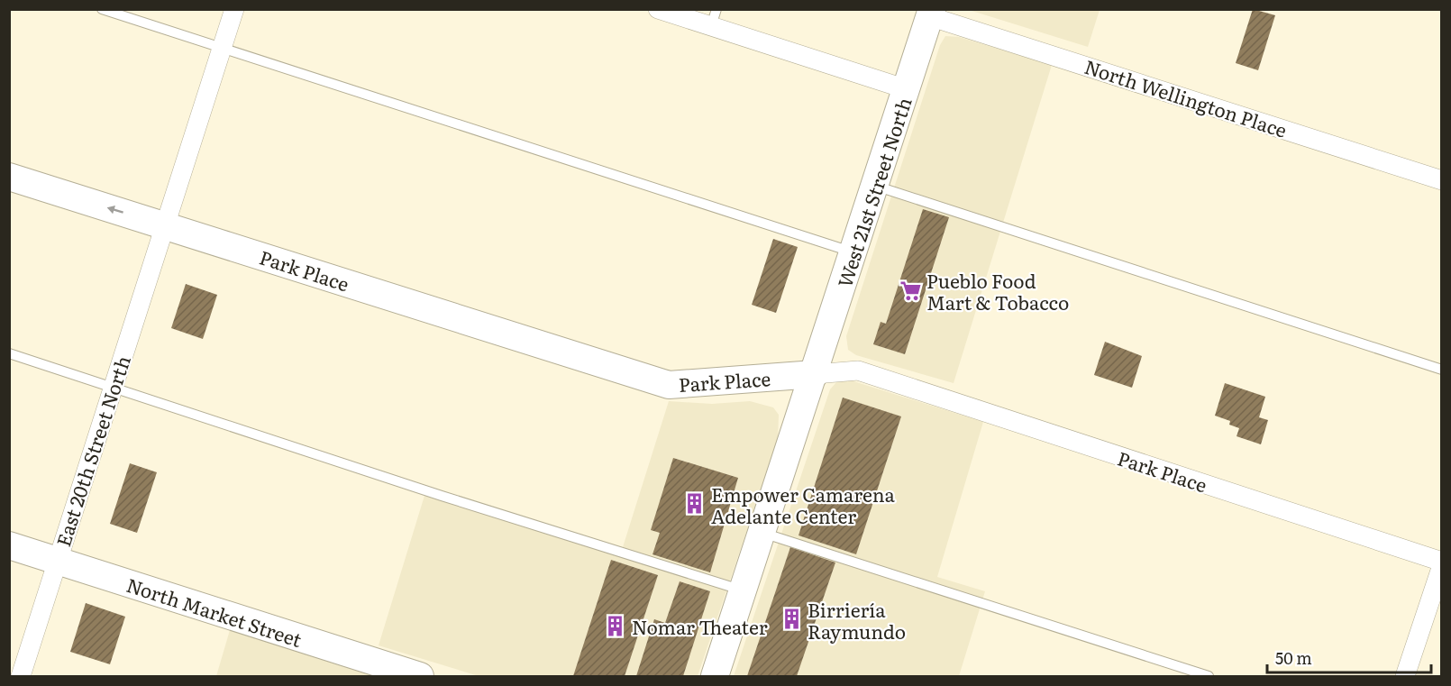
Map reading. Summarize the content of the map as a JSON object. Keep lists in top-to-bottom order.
{
  "streets": {
    "street": [
      "North Wellington Place",
      "West 21st Street North",
      "Park Place",
      "East 20th Street North",
      "North Market Street"
    ]
  },
  "crossings": [
    ["North Wellington Place", "West 21st Street North"],
    ["West 21st Street North", "Park Place"],
    ["Park Place", "East 20th Street North"],
    ["East 20th Street North", "North Market Street"]
  ],
  "places": {
    "supermarket": ["Pueblo Food Mart & Tobacco"],
    "building": ["Empower Camarena Adelante Center", "Birriería Raymundo", "Nomar Theater"]
  },
  "scale_bar": "50 m"
}
